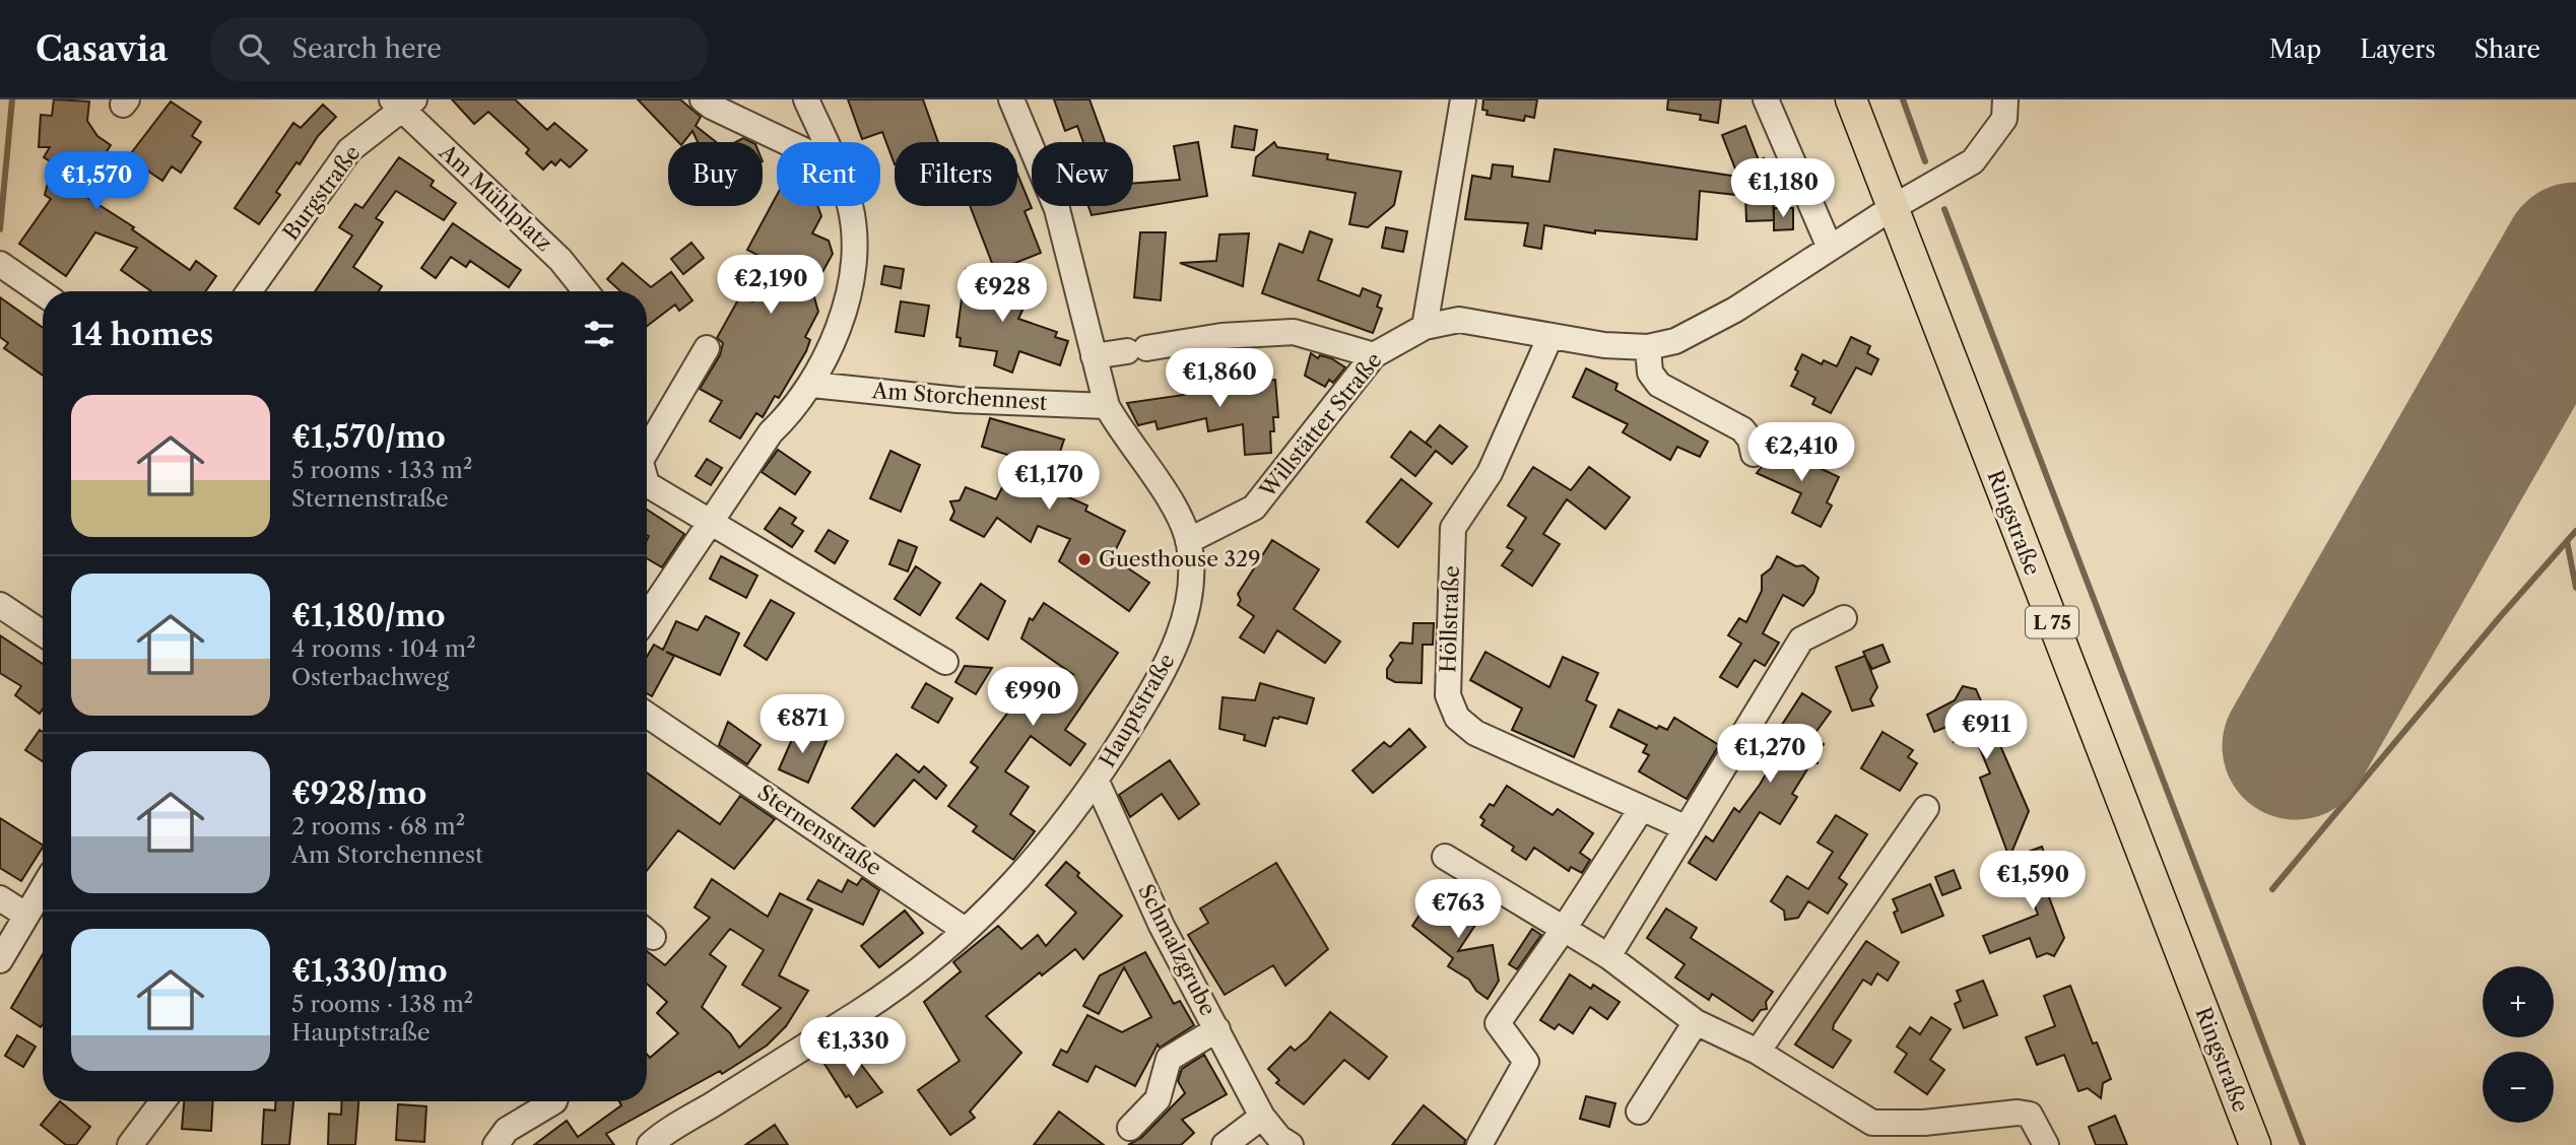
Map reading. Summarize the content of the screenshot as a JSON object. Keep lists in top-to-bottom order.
{
  "streets": {
    "main road": ["Ringstraße", "L 75"],
    "street": [
      "Burgstraße",
      "Am Mühlplatz",
      "Am Storchennest",
      "Willstätter Straße",
      "Höllstraße",
      "Hauptstraße",
      "Sternenstraße",
      "Schmalzgrube"
    ]
  },
  "crossings": [
    ["Burgstraße", "Am Mühlplatz"],
    ["Am Storchennest", "Hauptstraße"],
    ["Willstätter Straße", "Ringstraße"],
    ["Willstätter Straße", "Höllstraße"],
    ["Willstätter Straße", "Hauptstraße"],
    ["Hauptstraße", "Sternenstraße"],
    ["Hauptstraße", "Schmalzgrube"]
  ],
  "places": ["Guesthouse 329"],
  "page": {
    "header": "Casavia",
    "search": "Search here",
    "nav": ["Map", "Layers", "Share"],
    "chip": [
      "Buy",
      "Rent",
      "Filters",
      "New"
    ],
    "price": [
      "€1,570",
      "€1,180",
      "€2,190",
      "€928",
      "€1,860",
      "€2,410",
      "€1,170",
      "€990",
      "€871",
      "€911",
      "€1,270",
      "€1,590",
      "€763",
      "€1,330"
    ],
    "heading": "14 homes",
    "list": [
      {
        "name": "€1,570/mo",
        "note": "5 rooms · 133 m² · Sternenstraße"
      },
      {
        "name": "€1,180/mo",
        "note": "4 rooms · 104 m² · Osterbachweg"
      },
      {
        "name": "€928/mo",
        "note": "2 rooms · 68 m² · Am Storchennest"
      },
      {
        "name": "€1,330/mo",
        "note": "5 rooms · 138 m² · Hauptstraße"
      }
    ],
    "map_buttons": ["+", "−"]
  }
}
